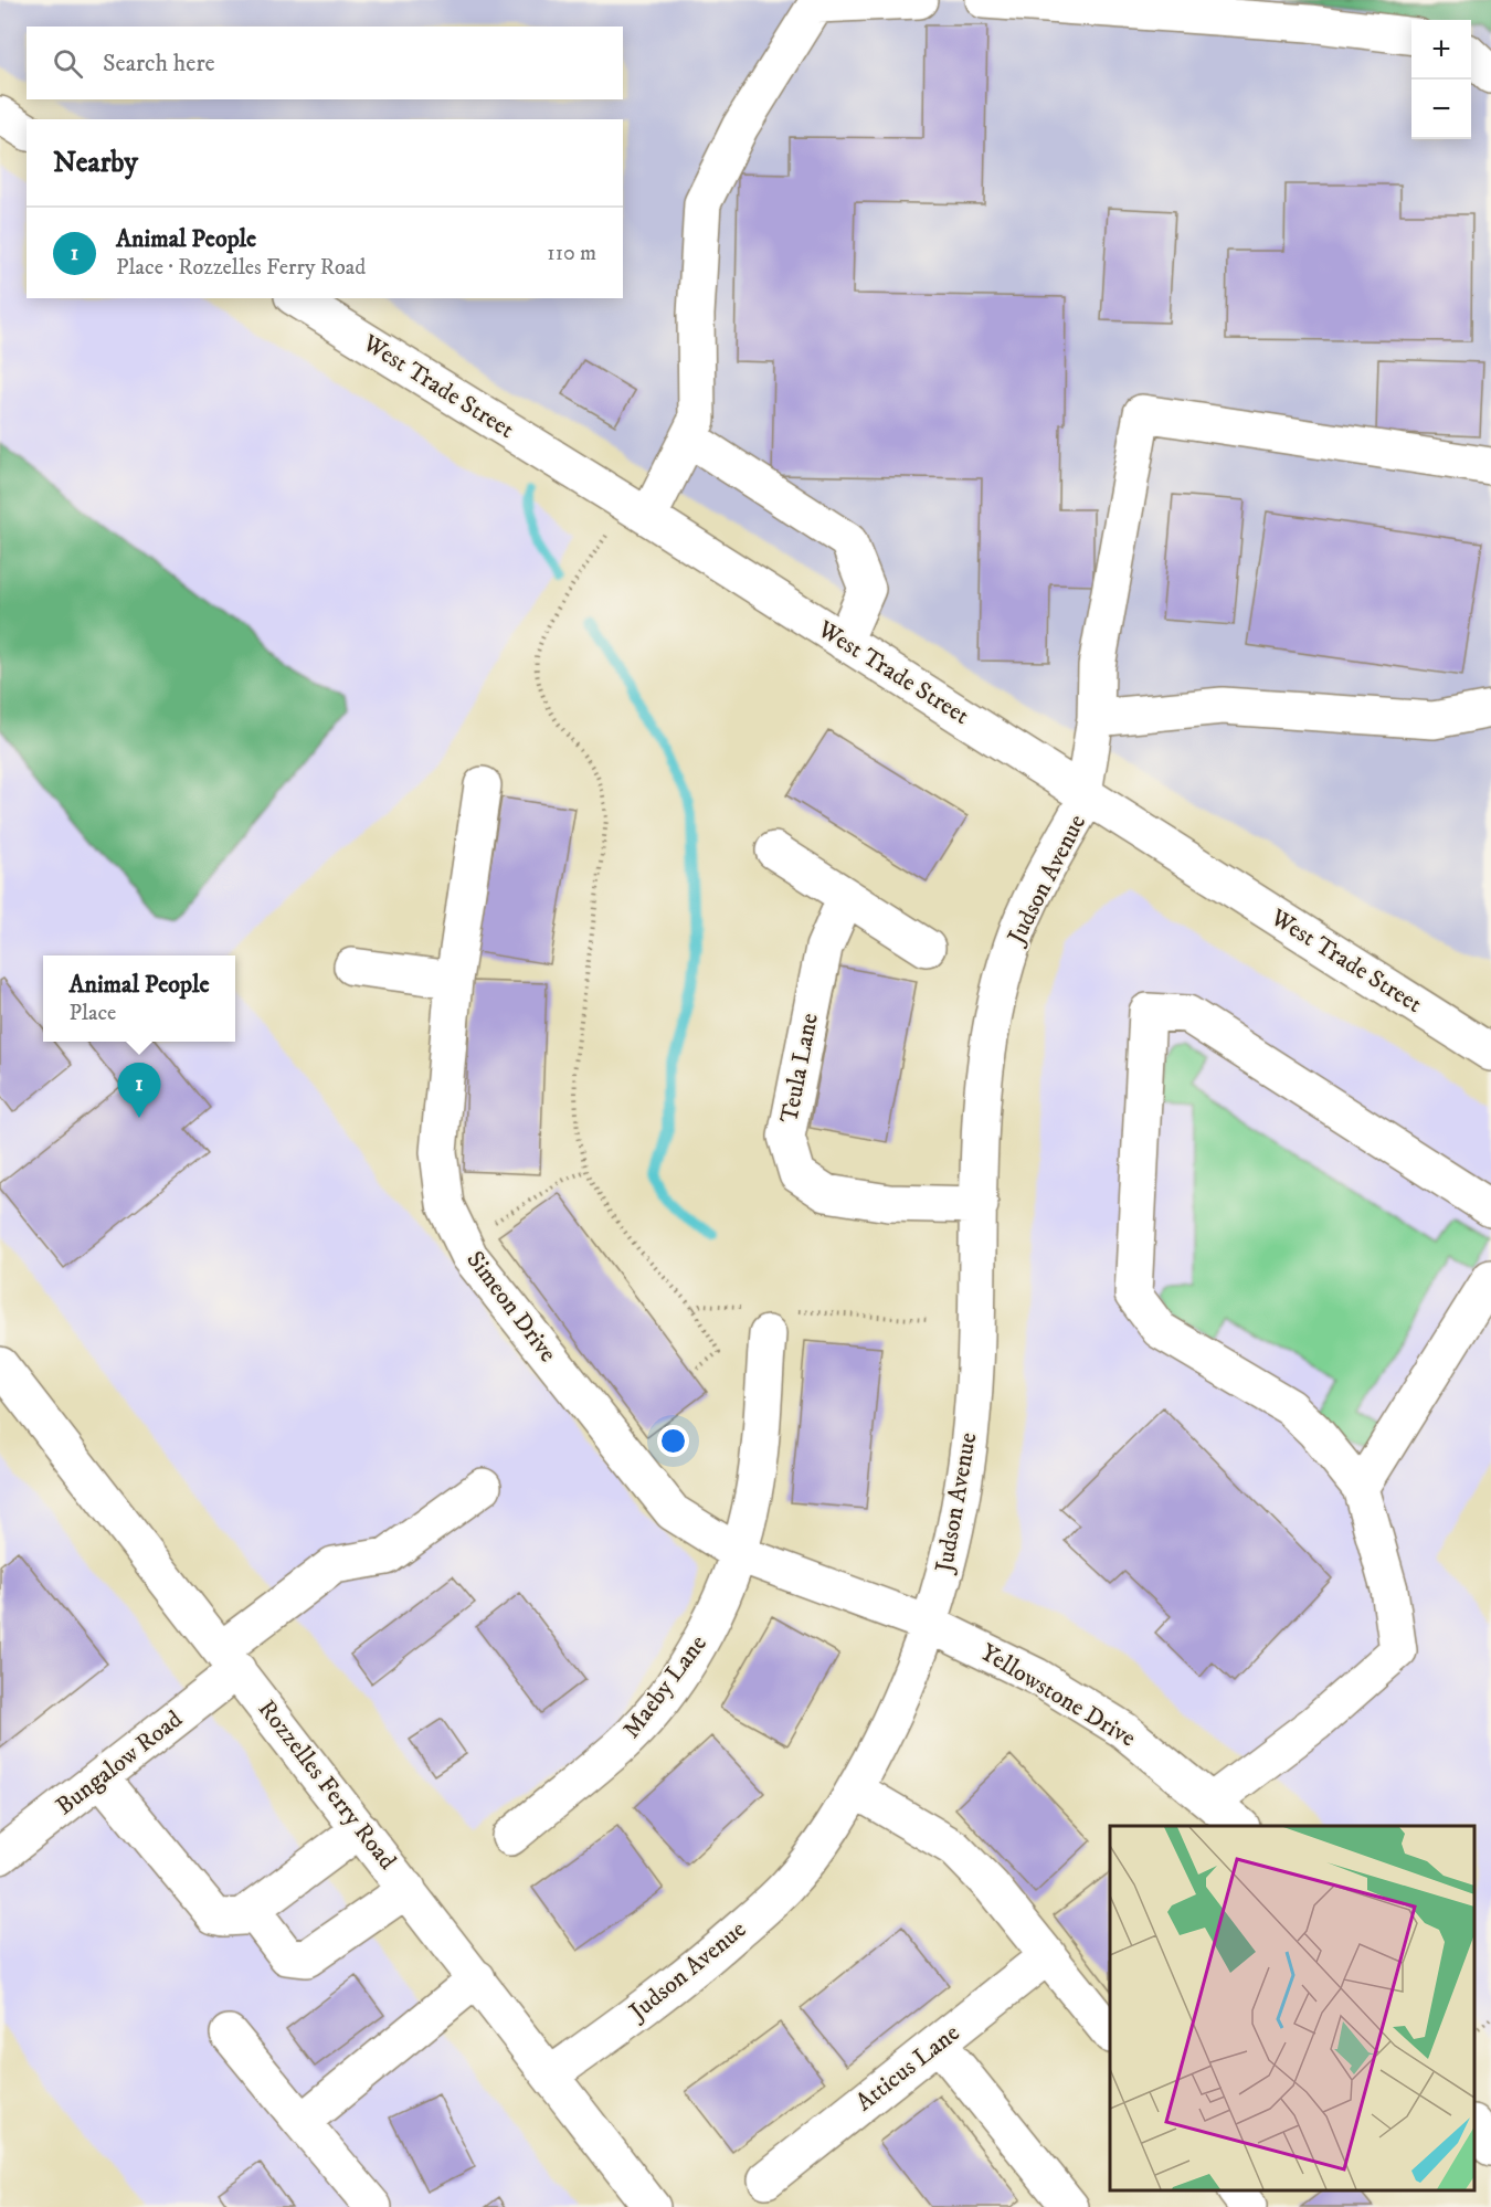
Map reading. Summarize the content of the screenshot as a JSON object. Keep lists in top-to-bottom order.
{
  "streets": {
    "street": [
      "West Trade Street",
      "Judson Avenue",
      "Teula Lane",
      "Simeon Drive",
      "Maeby Lane",
      "Yellowstone Drive",
      "Bungalow Road",
      "Rozzelles Ferry Road",
      "Atticus Lane"
    ]
  },
  "crossings": [
    ["West Trade Street", "Judson Avenue"],
    ["Judson Avenue", "Teula Lane"],
    ["Judson Avenue", "Simeon Drive"],
    ["Judson Avenue", "Yellowstone Drive"],
    ["Judson Avenue", "Rozzelles Ferry Road"],
    ["Simeon Drive", "Maeby Lane"],
    ["Simeon Drive", "Yellowstone Drive"],
    ["Bungalow Road", "Rozzelles Ferry Road"]
  ],
  "page": {
    "map_buttons": ["+", "−"],
    "search": "Search here",
    "heading": "Nearby",
    "list": [
      {
        "mark": "1",
        "name": "Animal People",
        "note": "Place · Rozzelles Ferry Road",
        "value": "110 m"
      }
    ],
    "popup": ["Animal People", "Place"],
    "pins": "1"
  }
}
